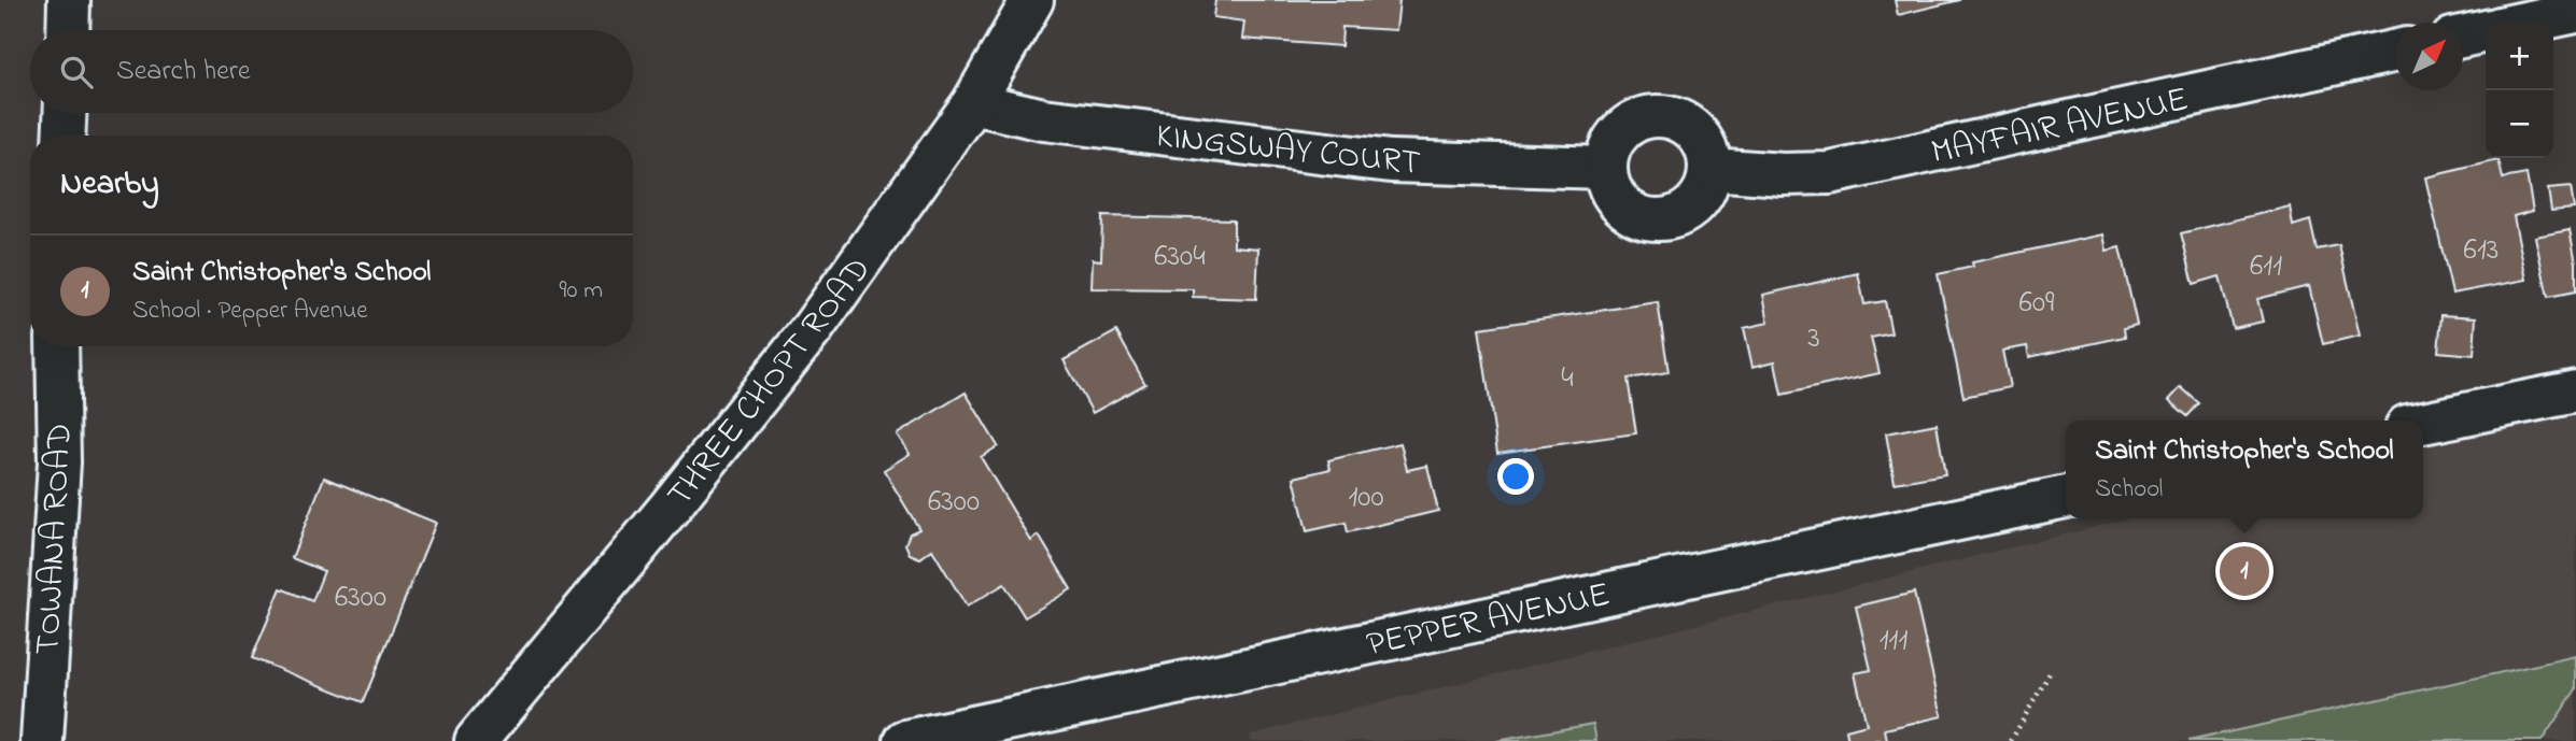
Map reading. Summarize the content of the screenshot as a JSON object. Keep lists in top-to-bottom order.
{
  "streets": {
    "street": [
      "MAYFAIR AVENUE",
      "KINGSWAY COURT",
      "THREE CHOPT ROAD",
      "TOWANA ROAD",
      "PEPPER AVENUE"
    ]
  },
  "crossings": [
    ["MAYFAIR AVENUE", "KINGSWAY COURT"],
    ["KINGSWAY COURT", "THREE CHOPT ROAD"]
  ],
  "house_numbers": [
    "613",
    "6304",
    "611",
    "609",
    "3",
    "4",
    "100",
    "6300",
    "6300",
    "111"
  ],
  "north": "top right",
  "page": {
    "map_buttons": ["+", "−"],
    "search": "Search here",
    "heading": "Nearby",
    "list": [
      {
        "mark": "1",
        "name": "Saint Christopher's School",
        "note": "School · Pepper Avenue",
        "value": "90 m"
      }
    ],
    "popup": ["Saint Christopher's School", "School"],
    "pins": "1"
  }
}
